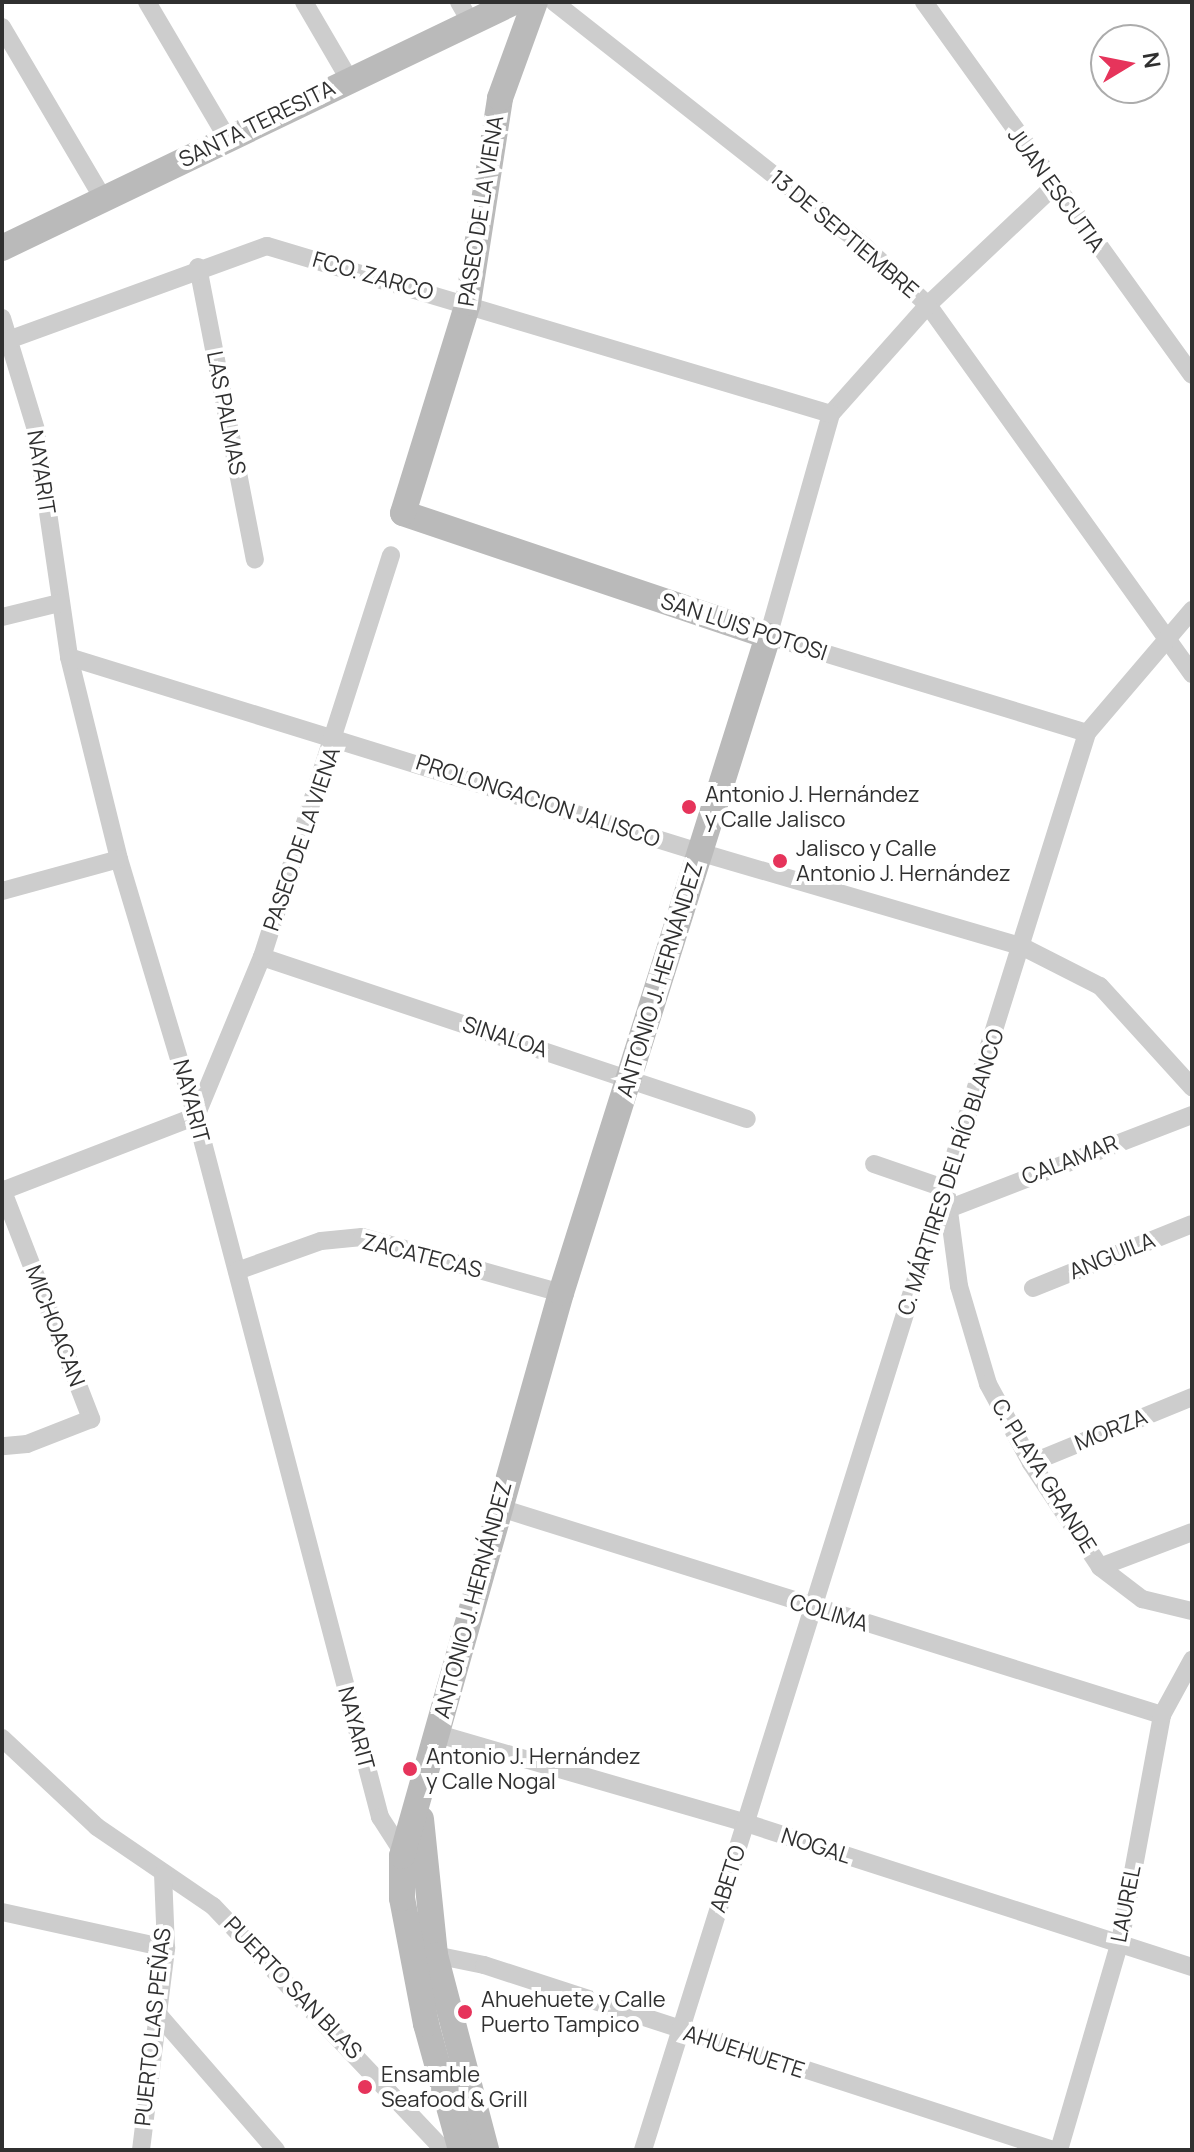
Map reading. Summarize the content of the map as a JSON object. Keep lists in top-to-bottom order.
{
  "streets": {
    "street": [
      "SANTA TERESITA",
      "JUAN ESCUTIA",
      "PASEO DE LA VIENA",
      "13 DE SEPTIEMBRE",
      "FCO. ZARCO",
      "LAS PALMAS",
      "NAYARIT",
      "SAN LUIS POTOSI",
      "PROLONGACION JALISCO",
      "ANTONIO J. HERNÁNDEZ",
      "SINALOA",
      "CALAMAR",
      "C. MÁRTIRES DEL RÍO BLANCO",
      "ZACATECAS",
      "ANGUILA",
      "MICHOACAN",
      "MORZA",
      "C. PLAYA GRANDE",
      "COLIMA",
      "NOGAL",
      "ABETO",
      "LAUREL",
      "PUERTO SAN BLAS",
      "PUERTO LAS PEÑAS",
      "AHUEHUETE"
    ]
  },
  "crossings": [
    ["JUAN ESCUTIA", "ANTONIO J. HERNÁNDEZ"],
    ["PASEO DE LA VIENA", "FCO. ZARCO"],
    ["PASEO DE LA VIENA", "NAYARIT"],
    ["PASEO DE LA VIENA", "SAN LUIS POTOSI"],
    ["PASEO DE LA VIENA", "PROLONGACION JALISCO"],
    ["PASEO DE LA VIENA", "SINALOA"],
    ["13 DE SEPTIEMBRE", "ANTONIO J. HERNÁNDEZ"],
    ["FCO. ZARCO", "LAS PALMAS"],
    ["FCO. ZARCO", "NAYARIT"],
    ["FCO. ZARCO", "ANTONIO J. HERNÁNDEZ"],
    ["NAYARIT", "PROLONGACION JALISCO"],
    ["NAYARIT", "ANTONIO J. HERNÁNDEZ"],
    ["NAYARIT", "ZACATECAS"],
    ["SAN LUIS POTOSI", "ANTONIO J. HERNÁNDEZ"],
    ["SAN LUIS POTOSI", "C. MÁRTIRES DEL RÍO BLANCO"],
    ["PROLONGACION JALISCO", "ANTONIO J. HERNÁNDEZ"],
    ["PROLONGACION JALISCO", "C. MÁRTIRES DEL RÍO BLANCO"],
    ["ANTONIO J. HERNÁNDEZ", "SINALOA"],
    ["ANTONIO J. HERNÁNDEZ", "ZACATECAS"],
    ["ANTONIO J. HERNÁNDEZ", "COLIMA"],
    ["ANTONIO J. HERNÁNDEZ", "NOGAL"],
    ["CALAMAR", "C. PLAYA GRANDE"],
    ["C. MÁRTIRES DEL RÍO BLANCO", "C. PLAYA GRANDE"],
    ["C. MÁRTIRES DEL RÍO BLANCO", "COLIMA"],
    ["C. MÁRTIRES DEL RÍO BLANCO", "ABETO"],
    ["MORZA", "C. PLAYA GRANDE"],
    ["COLIMA", "ABETO"],
    ["COLIMA", "LAUREL"],
    ["NOGAL", "ABETO"],
    ["NOGAL", "LAUREL"],
    ["ABETO", "AHUEHUETE"],
    ["LAUREL", "AHUEHUETE"],
    ["PUERTO SAN BLAS", "PUERTO LAS PEÑAS"]
  ],
  "places": [
    "Antonio J. Hernández y Calle Jalisco",
    "Jalisco y Calle Antonio J. Hernández",
    "Antonio J. Hernández y Calle Nogal",
    "Ahuehuete y Calle Puerto Tampico",
    "Ensamble Seafood & Grill"
  ],
  "north": "right"
}
